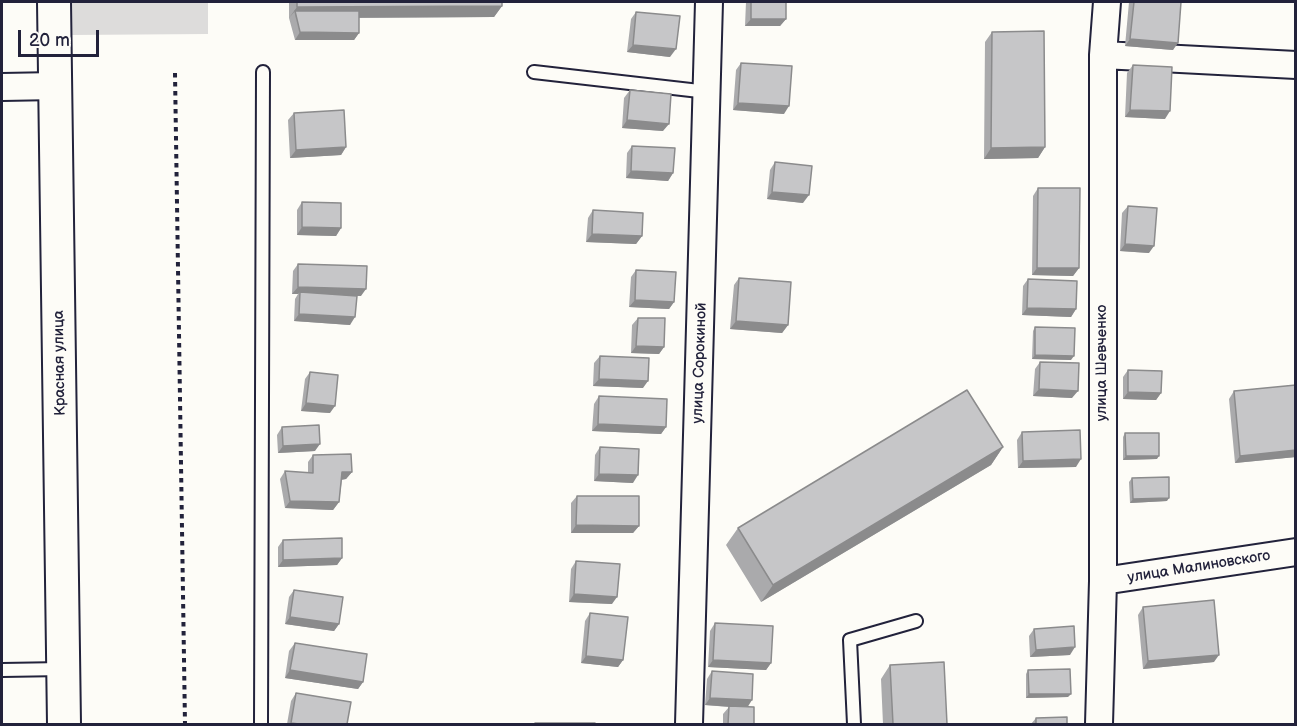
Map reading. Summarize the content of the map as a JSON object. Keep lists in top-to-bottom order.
{
  "streets": {
    "street": [
      "Красная улица",
      "улица Сорокиной",
      "улица Шевченко",
      "улица Малиновского"
    ]
  },
  "crossings": [
    ["улица Шевченко", "улица Малиновского"]
  ],
  "scale_bar": "20 m"
}
